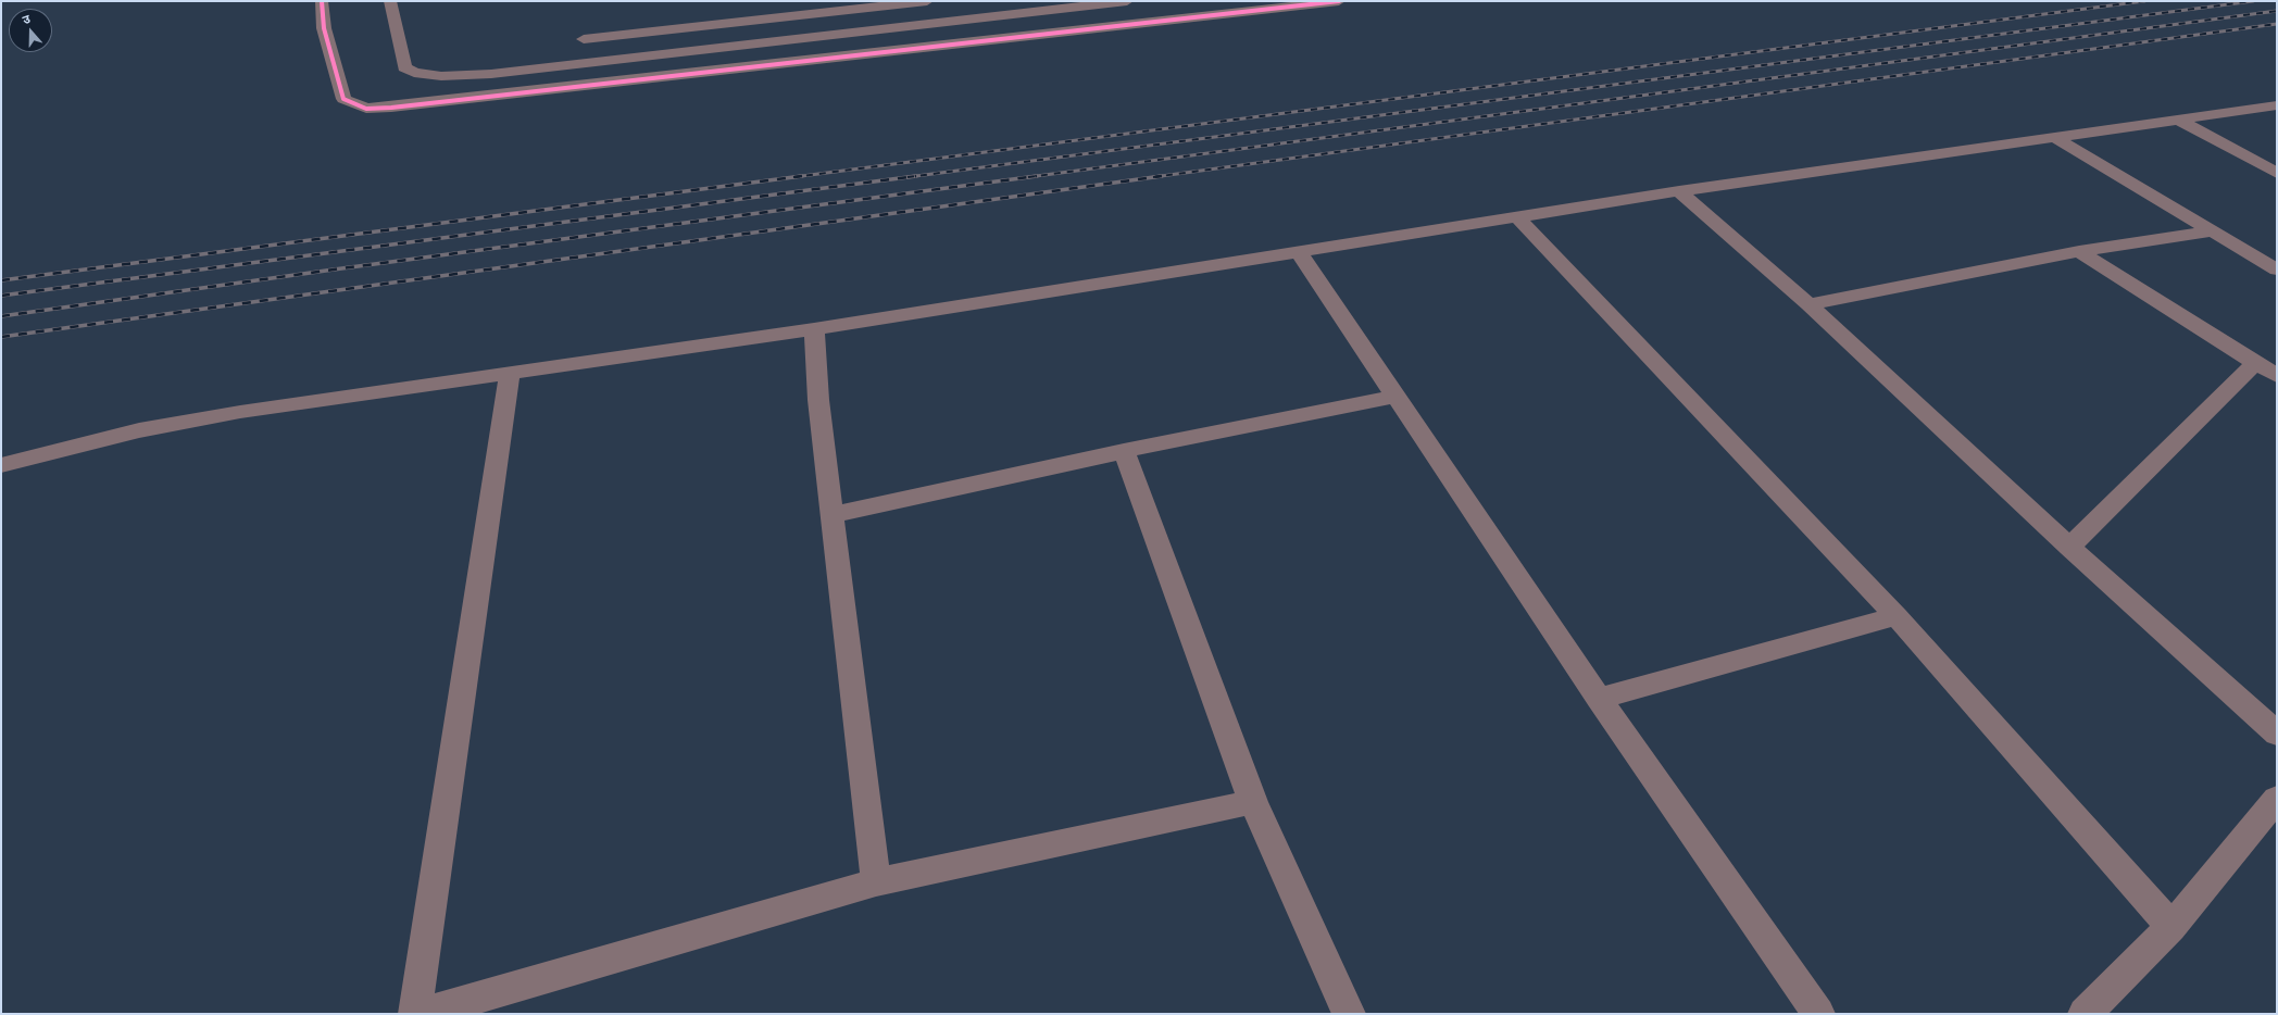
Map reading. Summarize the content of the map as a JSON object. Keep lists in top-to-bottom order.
{
  "north": "top"
}
